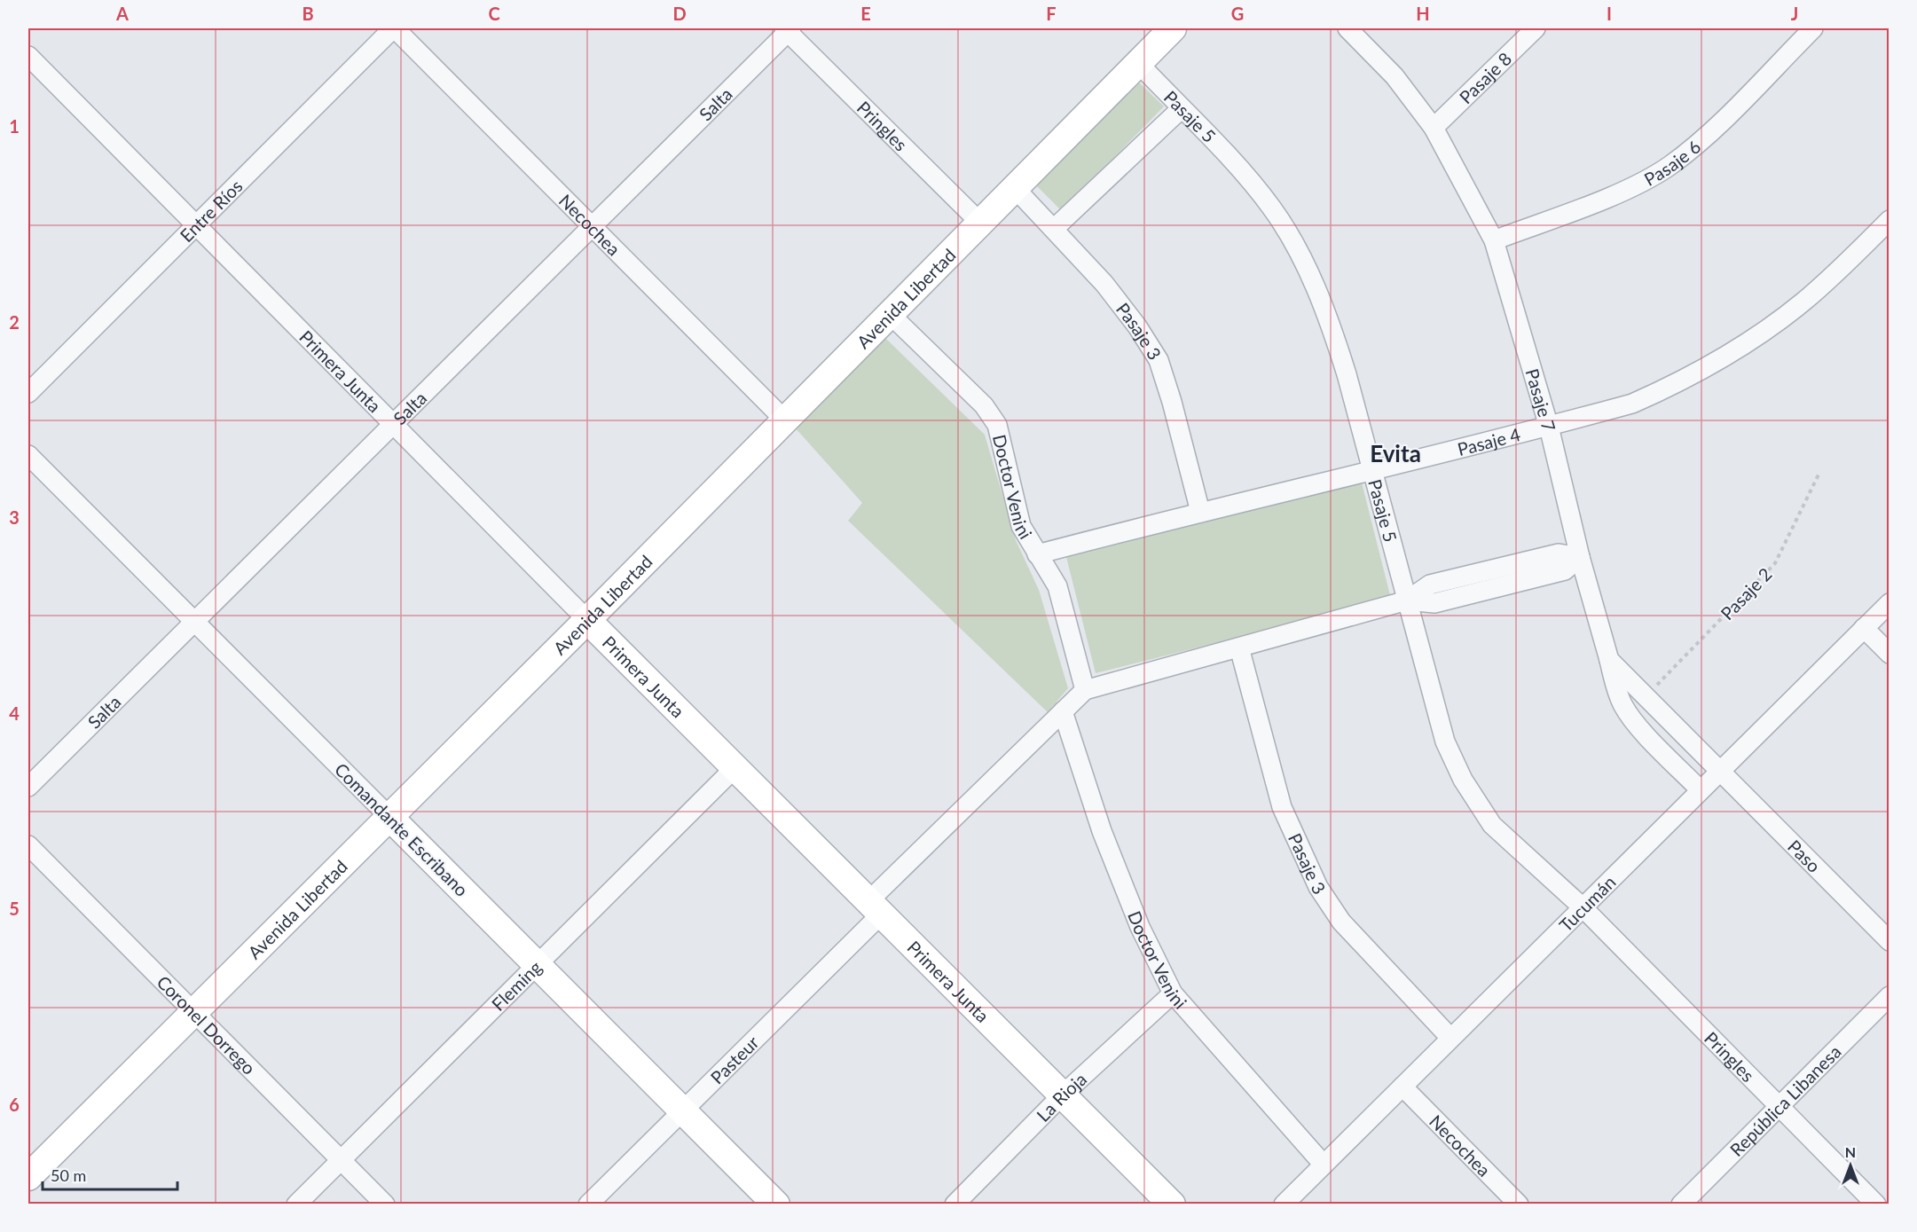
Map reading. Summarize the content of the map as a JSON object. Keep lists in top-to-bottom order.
{
  "streets": {
    "main road": ["Avenida Libertad", "Primera Junta", "Comandante Escribano"],
    "street": [
      "Pasaje 8",
      "Salta",
      "Pasaje 5",
      "Pringles",
      "Pasaje 6",
      "Entre Ríos",
      "Necochea",
      "Pasaje 3",
      "Pasaje 7",
      "Pasaje 4",
      "Doctor Venini",
      "Paso",
      "Tucumán",
      "Fleming",
      "Coronel Dorrego",
      "Pasteur",
      "La Rioja",
      "República Libanesa"
    ],
    "path": ["Pasaje 2"]
  },
  "crossings": [
    ["Pasaje 8", "Pasaje 7"],
    ["Salta", "Pringles"],
    ["Salta", "Necochea"],
    ["Salta", "Primera Junta"],
    ["Salta", "Comandante Escribano"],
    ["Pasaje 5", "Pringles"],
    ["Pasaje 5", "Avenida Libertad"],
    ["Pasaje 5", "Pasaje 4"],
    ["Pasaje 5", "Tucumán"],
    ["Pringles", "Avenida Libertad"],
    ["Pringles", "Tucumán"],
    ["Pringles", "República Libanesa"],
    ["Pasaje 6", "Pasaje 7"],
    ["Entre Ríos", "Necochea"],
    ["Entre Ríos", "Primera Junta"],
    ["Necochea", "Avenida Libertad"],
    ["Necochea", "Tucumán"],
    ["Avenida Libertad", "Pasaje 3"],
    ["Avenida Libertad", "Primera Junta"],
    ["Avenida Libertad", "Doctor Venini"],
    ["Avenida Libertad", "Comandante Escribano"],
    ["Avenida Libertad", "Coronel Dorrego"],
    ["Pasaje 3", "Pasaje 4"],
    ["Pasaje 3", "Tucumán"],
    ["Primera Junta", "Fleming"],
    ["Primera Junta", "Pasteur"],
    ["Primera Junta", "La Rioja"],
    ["Pasaje 7", "Pasaje 4"],
    ["Pasaje 7", "Pasaje 2"],
    ["Pasaje 7", "Paso"],
    ["Pasaje 7", "Tucumán"],
    ["Pasaje 4", "Doctor Venini"],
    ["Doctor Venini", "Tucumán"],
    ["Doctor Venini", "Pasteur"],
    ["Doctor Venini", "La Rioja"],
    ["Comandante Escribano", "Fleming"],
    ["Comandante Escribano", "Pasteur"],
    ["Paso", "Tucumán"],
    ["Fleming", "Coronel Dorrego"]
  ],
  "districts": ["Evita"],
  "scale_bar": "50 m",
  "north": "top",
  "grid": {
    "columns": [
      "A",
      "B",
      "C",
      "D",
      "E",
      "F",
      "G",
      "H",
      "I",
      "J"
    ],
    "rows": [
      "1",
      "2",
      "3",
      "4",
      "5",
      "6"
    ]
  }
}
